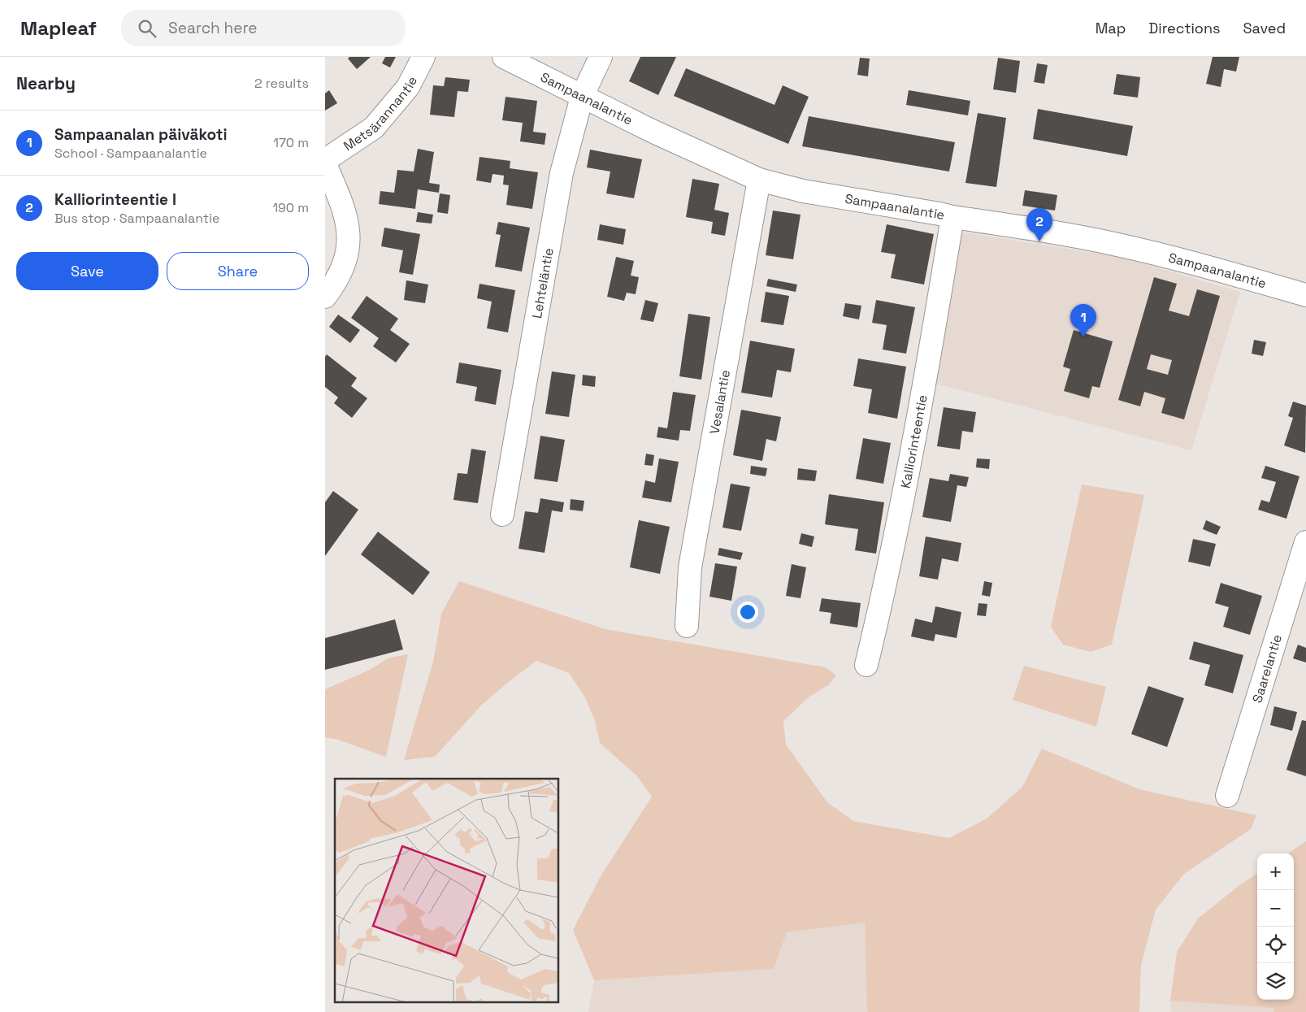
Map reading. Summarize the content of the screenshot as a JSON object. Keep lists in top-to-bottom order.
{
  "streets": {
    "street": [
      "Sampaanalantie",
      "Metsärannantie",
      "Lehteläntie",
      "Vesalantie",
      "Kalliorinteentie",
      "Saarelantie"
    ]
  },
  "crossings": [
    ["Sampaanalantie", "Lehteläntie"],
    ["Sampaanalantie", "Vesalantie"],
    ["Sampaanalantie", "Kalliorinteentie"]
  ],
  "page": {
    "header": "Mapleaf",
    "search": "Search here",
    "nav": ["Map", "Directions", "Saved"],
    "heading": ["Nearby", "2 results"],
    "list": [
      {
        "mark": "1",
        "name": "Sampaanalan päiväkoti",
        "note": "School · Sampaanalantie",
        "value": "170 m"
      },
      {
        "mark": "2",
        "name": "Kalliorinteentie I",
        "note": "Bus stop · Sampaanalantie",
        "value": "190 m"
      }
    ],
    "pins": ["2", "1"],
    "buttons": ["Save", "Share"],
    "map_buttons": ["+", "−"]
  }
}
